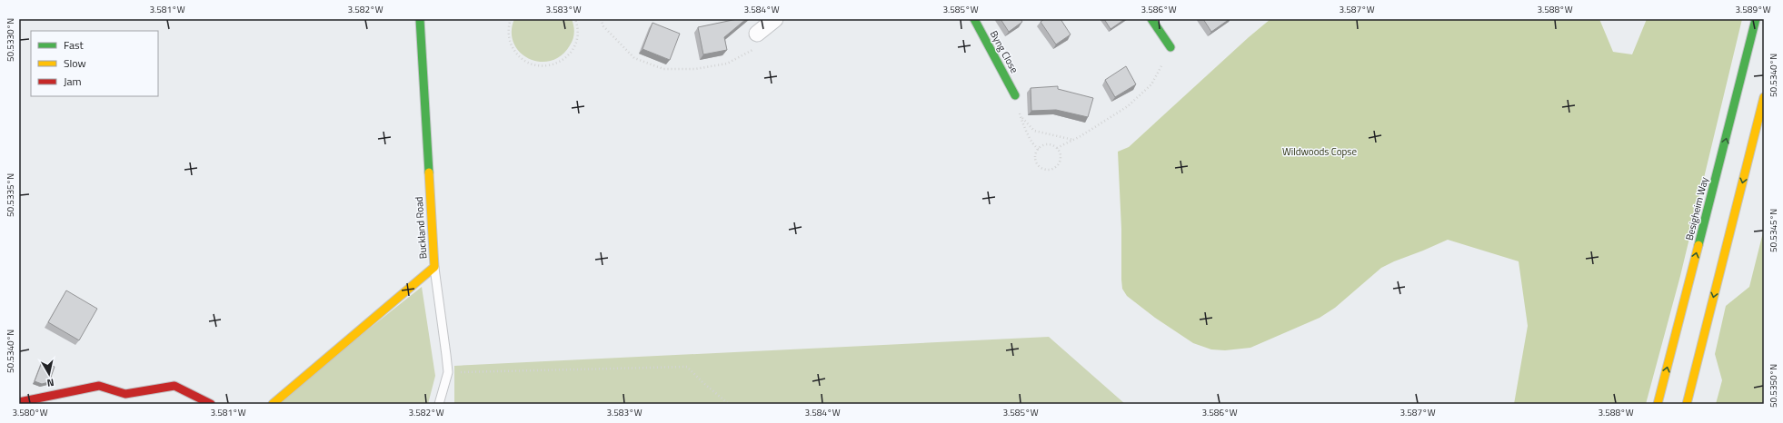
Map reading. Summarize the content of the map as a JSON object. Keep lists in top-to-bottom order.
{
  "streets": {
    "main road": ["Byng Close", "Besigheim Way", "Buckland Road"]
  },
  "parks": ["Wildwoods Copse"],
  "legend": ["Fast", "Slow", "Jam"],
  "north": "bottom",
  "coordinates": [
    "3.581°W",
    "3.582°W",
    "3.583°W",
    "3.584°W",
    "3.585°W",
    "3.586°W",
    "3.587°W",
    "3.588°W",
    "3.589°W",
    "50.5330°N",
    "50.5340°N",
    "50.5335°N",
    "50.5345°N",
    "50.5350°N",
    "3.580°W"
  ]
}
